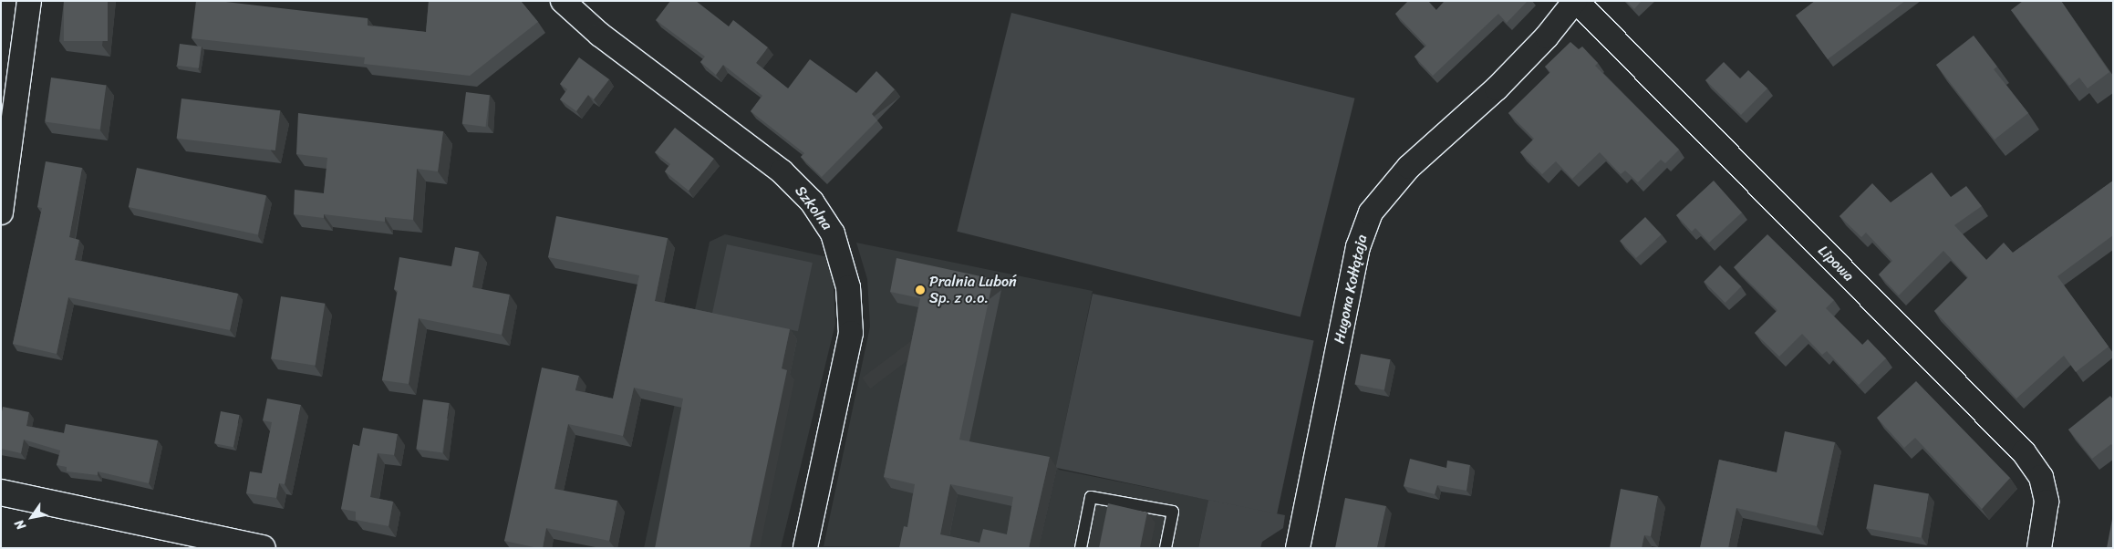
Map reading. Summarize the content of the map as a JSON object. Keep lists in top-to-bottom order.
{
  "streets": {
    "street": ["Szkolna", "Lipowa", "Hugona Kołłątaja"]
  },
  "crossings": [
    ["Lipowa", "Hugona Kołłątaja"]
  ],
  "places": ["Pralnia Luboń Sp. z o.o."],
  "north": "bottom left"
}
